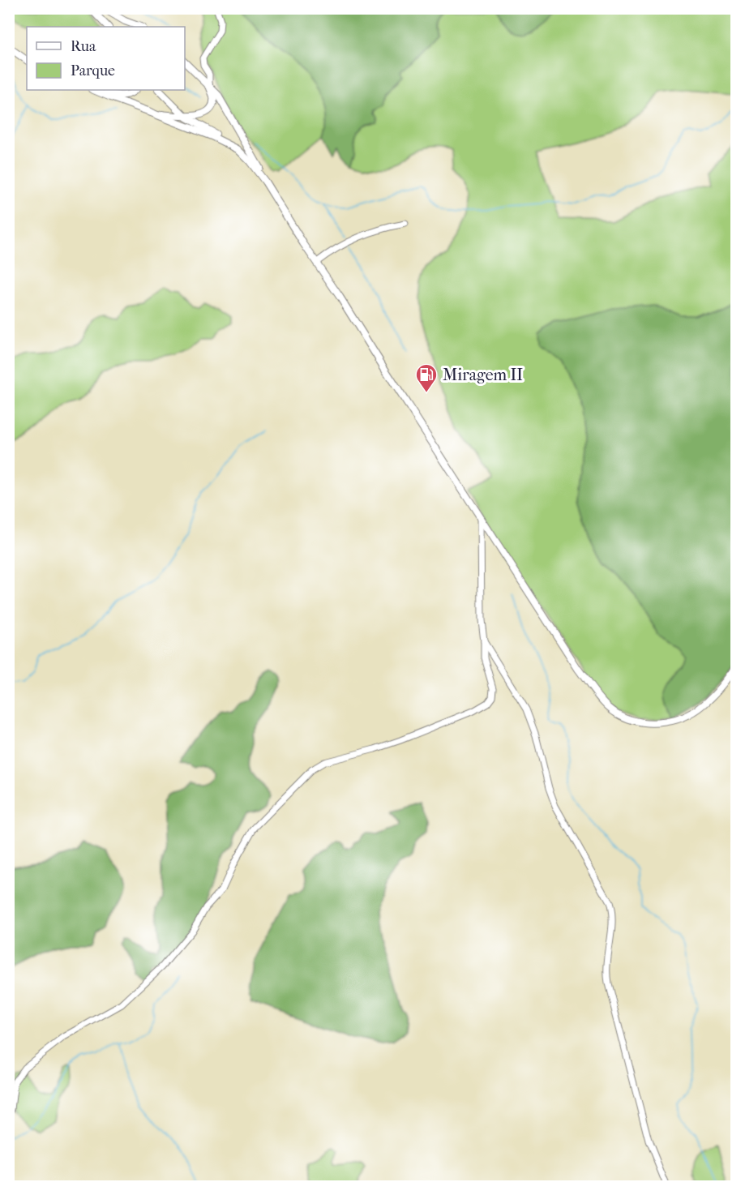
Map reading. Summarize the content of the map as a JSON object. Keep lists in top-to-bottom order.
{
  "places": {
    "fuel station": ["Miragem II"]
  },
  "legend": ["Rua", "Parque"]
}
